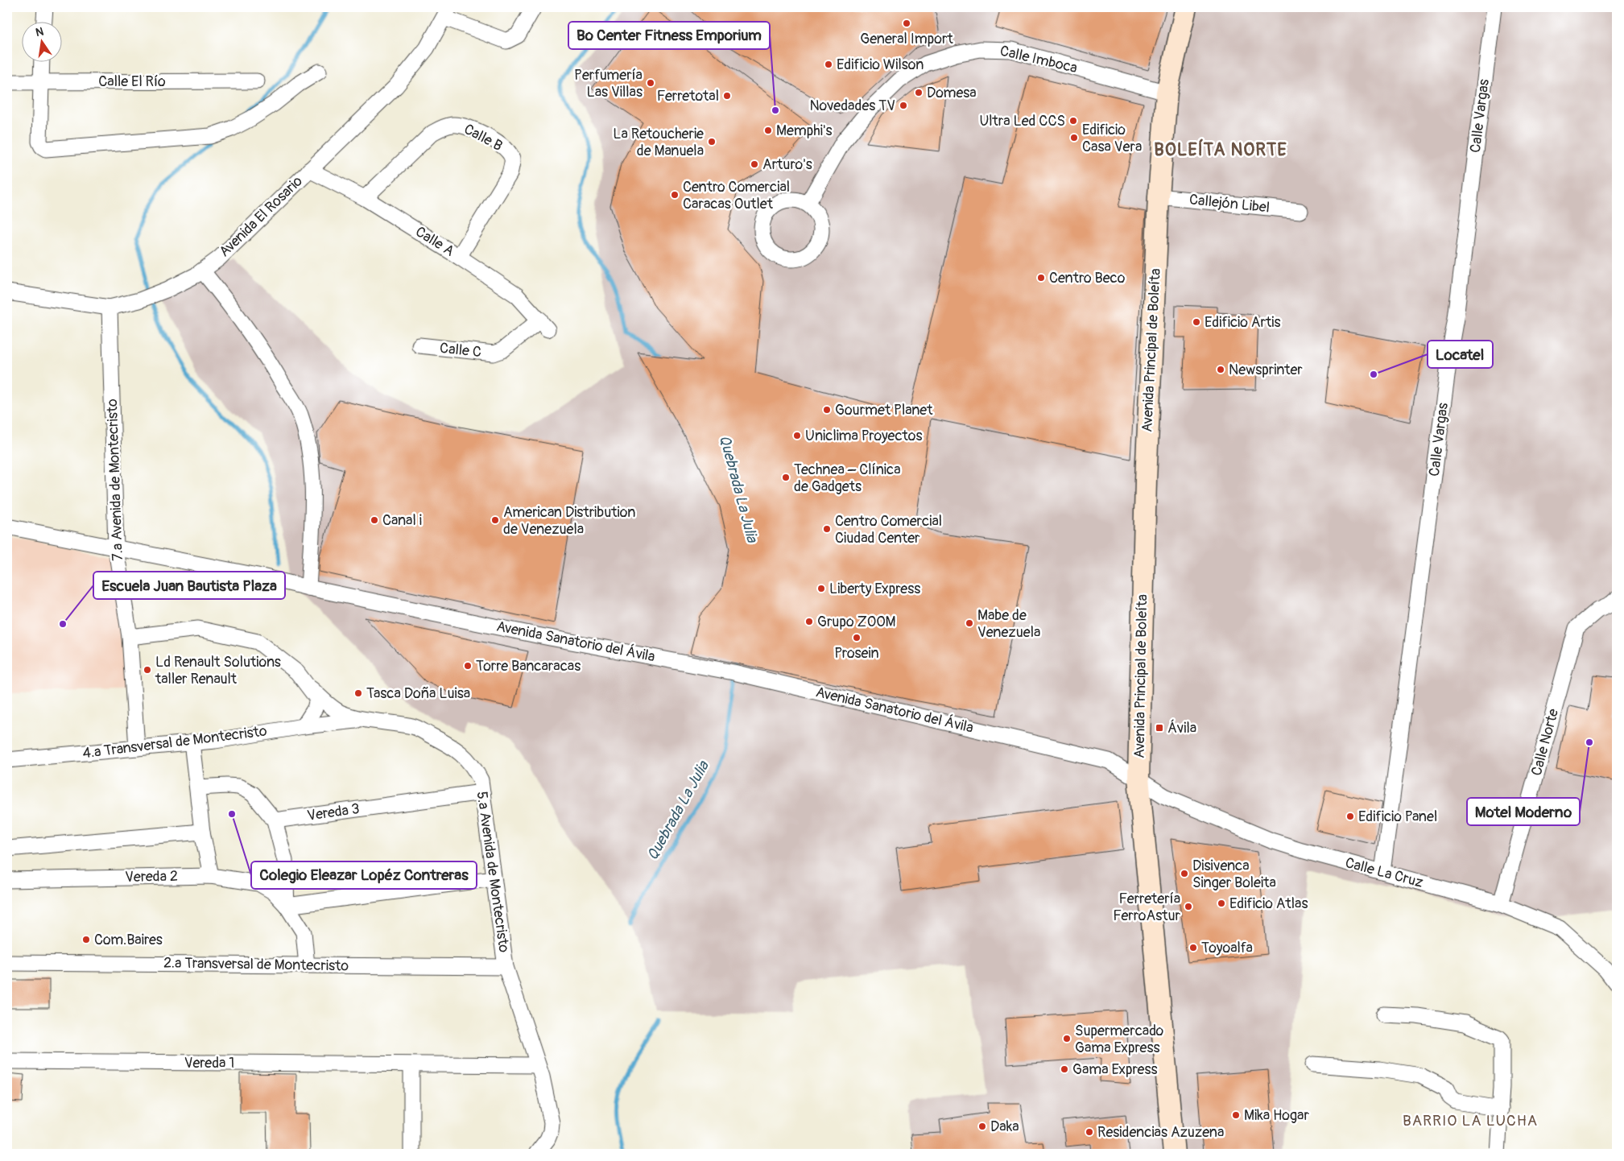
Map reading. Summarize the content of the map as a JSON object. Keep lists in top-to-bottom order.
{
  "streets": {
    "street": [
      "Calle Imboca",
      "Calle El Río",
      "Calle Vargas",
      "Calle B",
      "Callejón Libel",
      "Avenida El Rosario",
      "Calle A",
      "Calle C",
      "Avenida Principal de Boleíta",
      "7.ª Avenida de Montecristo",
      "Avenida Sanatorio del Ávila",
      "4.ª Transversal de Montecristo",
      "Calle Norte",
      "Vereda 3",
      "5.ª Avenida de Montecristo",
      "Calle La Cruz",
      "Vereda 2",
      "2.ª Transversal de Montecristo",
      "Vereda 1"
    ]
  },
  "crossings": [
    ["Calle Imboca", "Avenida Principal de Boleíta"],
    ["Calle Vargas", "Calle La Cruz"],
    ["Calle B", "Calle A"],
    ["Callejón Libel", "Avenida Principal de Boleíta"],
    ["Avenida El Rosario", "Calle A"],
    ["Avenida El Rosario", "7.ª Avenida de Montecristo"],
    ["Calle A", "Calle C"],
    ["Avenida Principal de Boleíta", "Avenida Sanatorio del Ávila"],
    ["Avenida Principal de Boleíta", "Calle La Cruz"],
    ["7.ª Avenida de Montecristo", "Avenida Sanatorio del Ávila"],
    ["7.ª Avenida de Montecristo", "4.ª Transversal de Montecristo"],
    ["7.ª Avenida de Montecristo", "5.ª Avenida de Montecristo"],
    ["Avenida Sanatorio del Ávila", "Calle La Cruz"],
    ["4.ª Transversal de Montecristo", "5.ª Avenida de Montecristo"],
    ["Calle Norte", "Calle La Cruz"],
    ["Vereda 3", "5.ª Avenida de Montecristo"],
    ["5.ª Avenida de Montecristo", "2.ª Transversal de Montecristo"],
    ["5.ª Avenida de Montecristo", "Vereda 1"],
    ["Vereda 2", "2.ª Transversal de Montecristo"]
  ],
  "districts": ["BOLEÍTA NORTE", "BARRIO LA LUCHA"],
  "water": ["Quebrada La Julia"],
  "places": {
    "other": [
      "General Import",
      "Edificio Wilson",
      "Perfumería Las Villas",
      "Domesa",
      "Ferretotal",
      "Novedades TV",
      "Bo Center Fitness Emporium",
      "Ultra Led CCS",
      "Memphi's",
      "Edificio Casa Vera",
      "La Retoucherie de Manuela",
      "Arturo's",
      "Centro Comercial Caracas Outlet",
      "Centro Beco",
      "Edificio Artis",
      "Newsprinter",
      "Locatel",
      "Gourmet Planet",
      "Uniclima Proyectos",
      "Technea – Clínica de Gadgets",
      "Canal i",
      "American Distribution de Venezuela",
      "Centro Comercial Ciudad Center",
      "Liberty Express",
      "Grupo ZOOM",
      "Mabe de Venezuela",
      "Escuela Juan Bautista Plaza",
      "Prosein",
      "Torre Bancaracas",
      "Ld Renault Solutions taller Renault",
      "Tasca Doña Luisa",
      "Motel Moderno",
      "Colegio Eleazar Lopéz Contreras",
      "Edificio Panel",
      "Disivenca Singer Boleita",
      "Edificio Atlas",
      "Ferretería FerroAstur",
      "Com.Baires",
      "Toyoalfa",
      "Supermercado Gama Express",
      "Gama Express",
      "Mika Hogar",
      "Daka",
      "Residencias Azuzena"
    ],
    "transit": ["Ávila"]
  },
  "north": "top"
}
